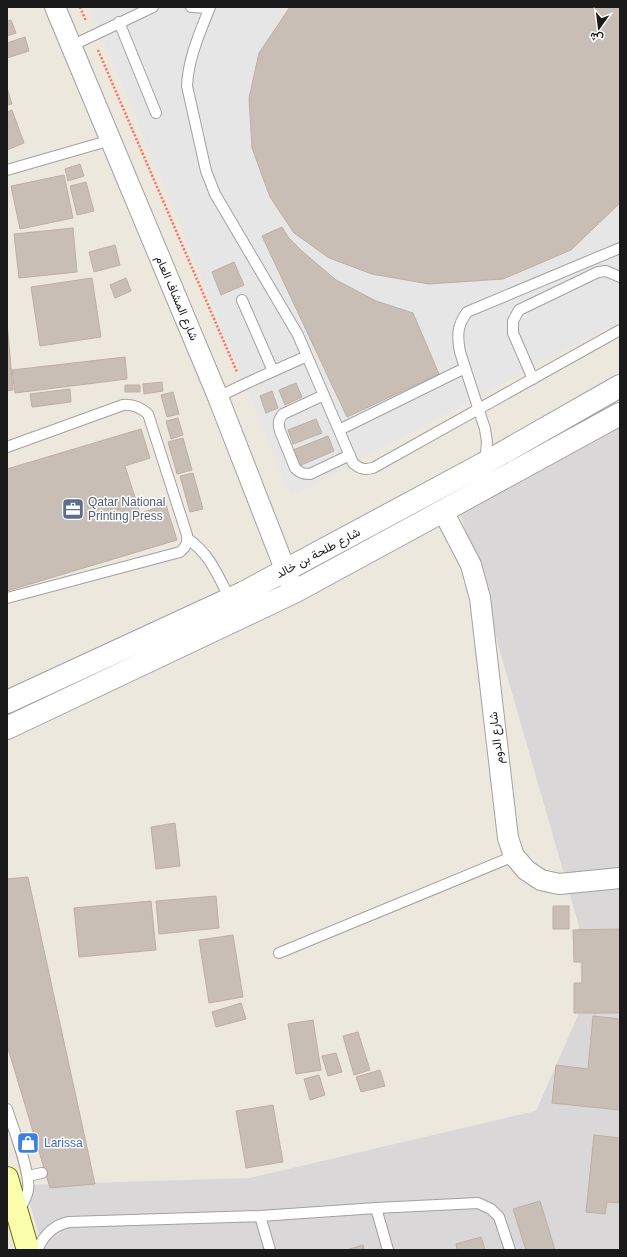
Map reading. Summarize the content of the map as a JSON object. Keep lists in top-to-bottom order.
{
  "streets": {
    "street": ["شارع المشاف العام", "شارع طلحة بن خالد", "شارع الدوم"]
  },
  "crossings": [
    ["شارع المشاف العام", "شارع طلحة بن خالد"],
    ["شارع طلحة بن خالد", "شارع الدوم"]
  ],
  "places": {
    "office": ["Qatar National Printing Press"],
    "shop": ["Larissa"]
  },
  "north": "bottom"
}
